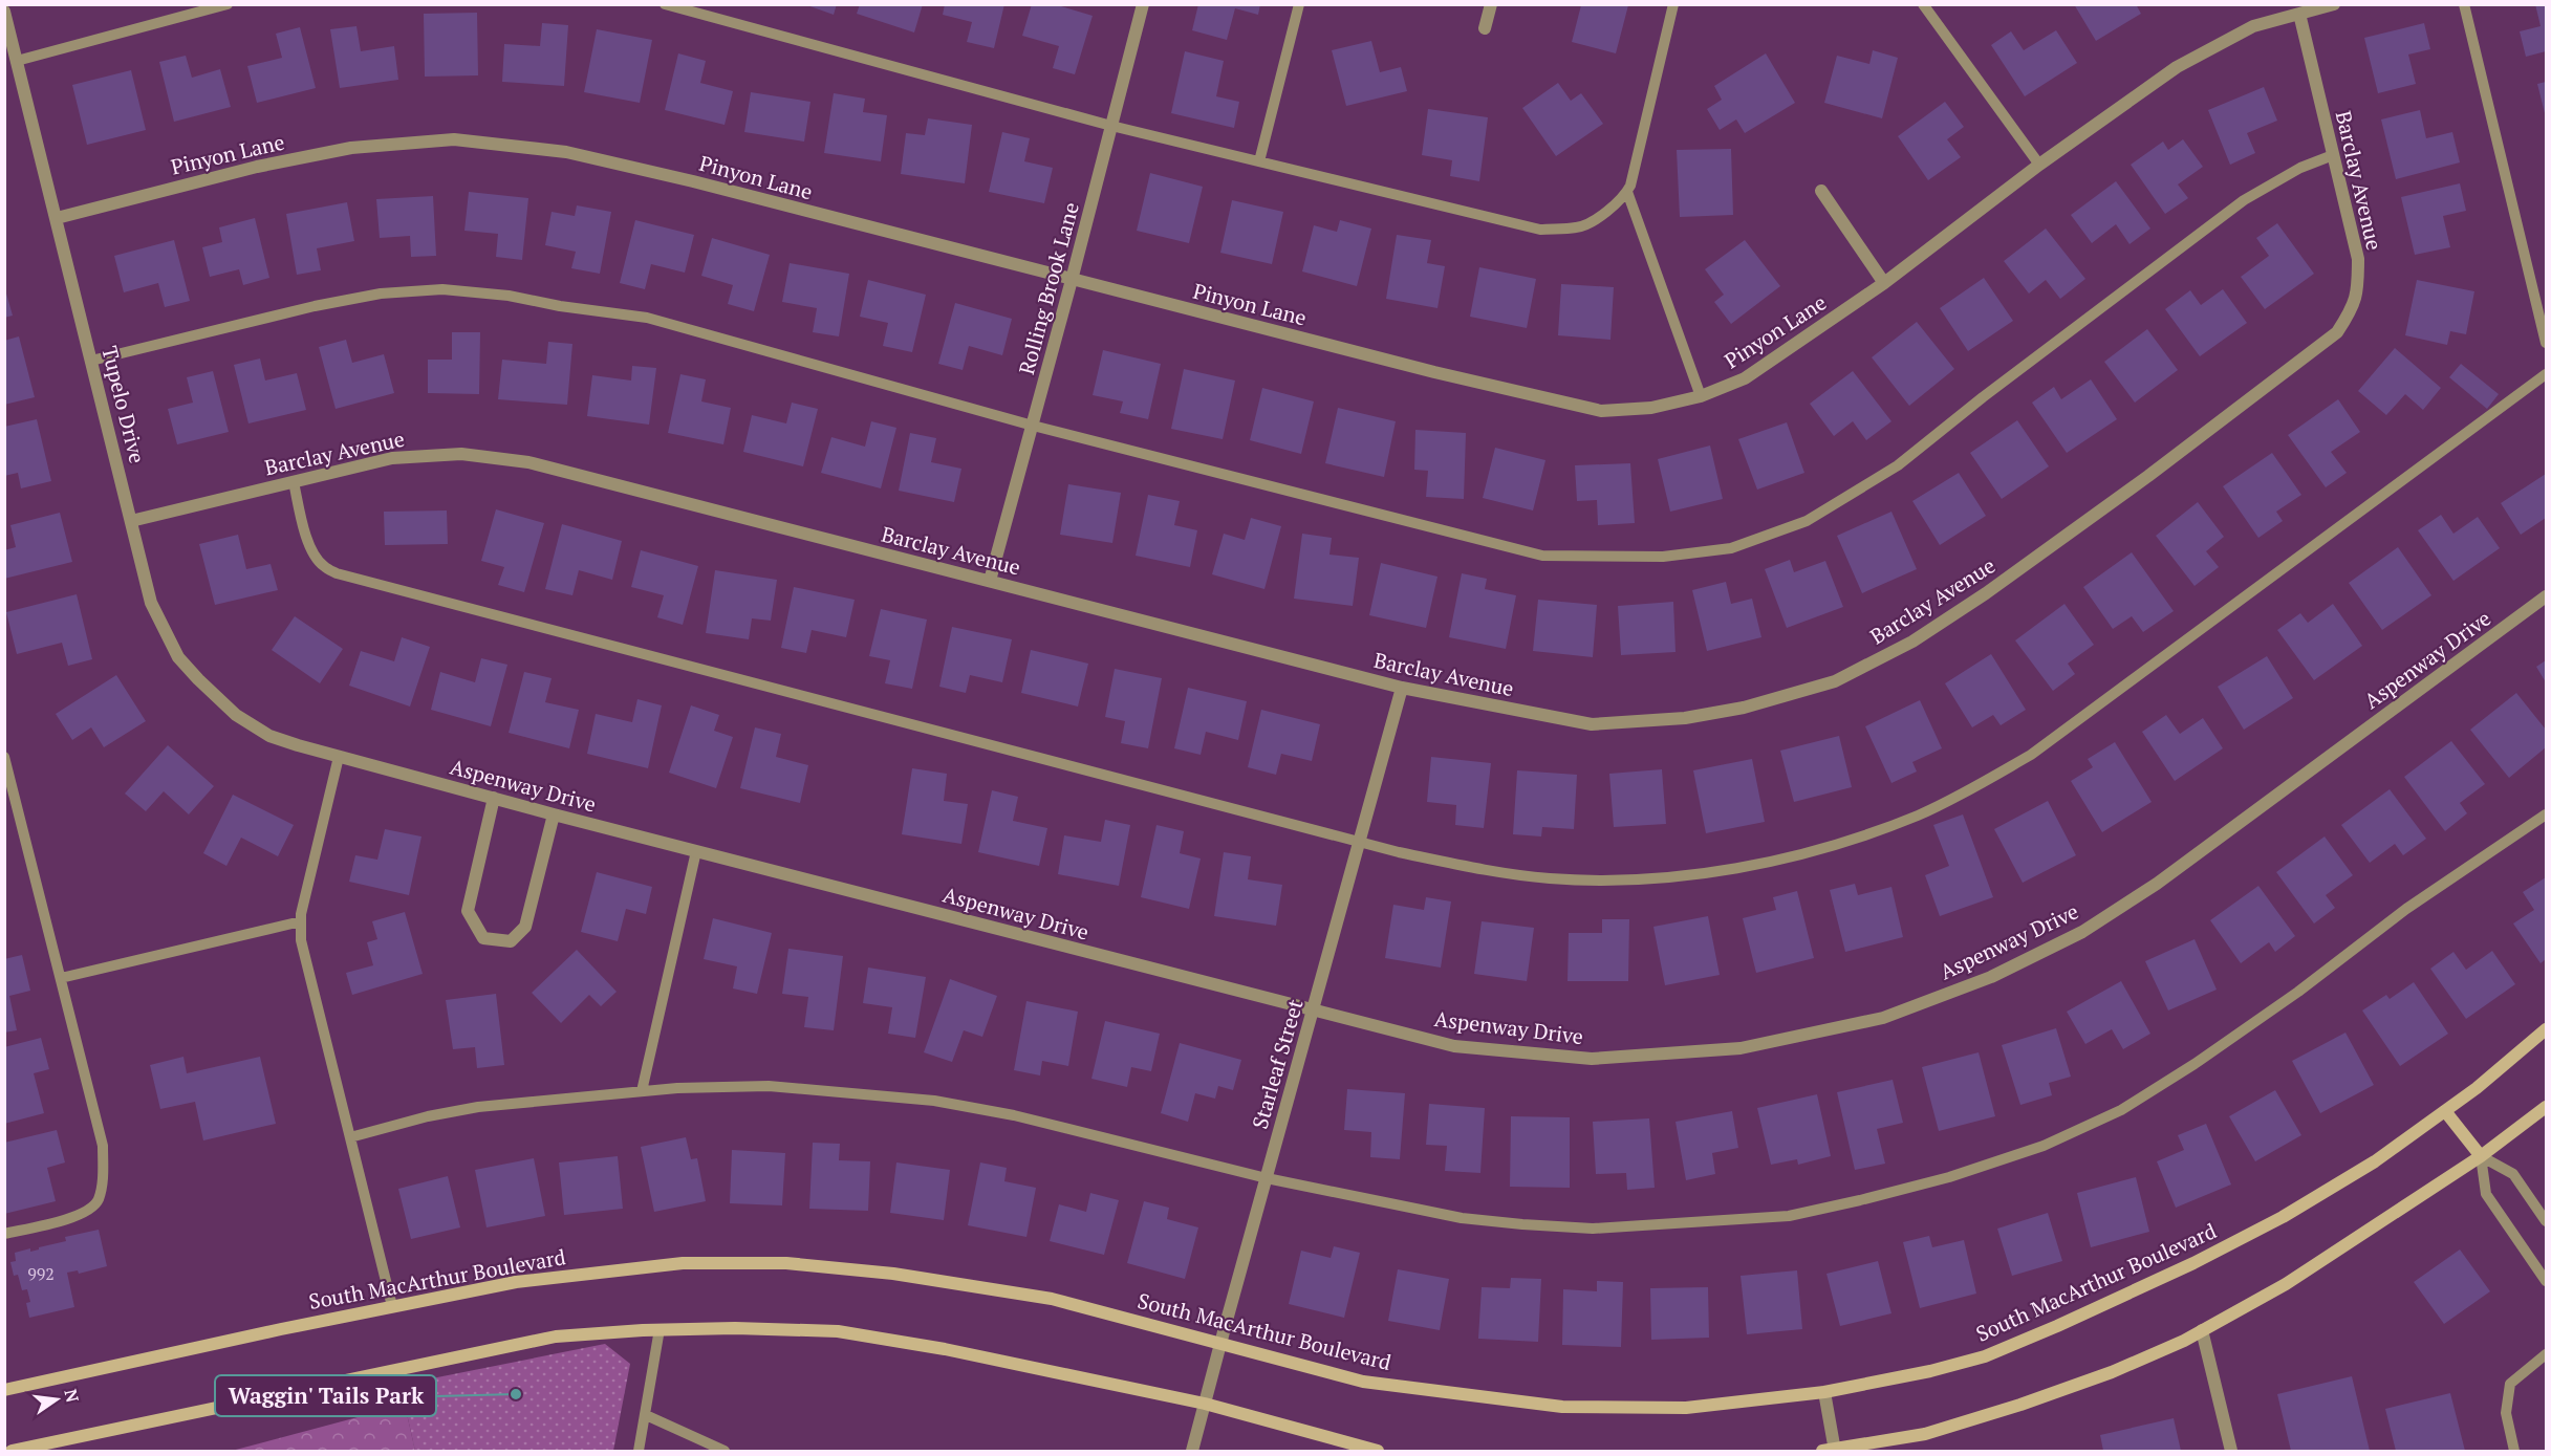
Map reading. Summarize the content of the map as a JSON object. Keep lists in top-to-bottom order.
{
  "streets": {
    "main road": ["South MacArthur Boulevard"],
    "street": [
      "Pinyon Lane",
      "Barclay Avenue",
      "Rolling Brook Lane",
      "Tupelo Drive",
      "Aspenway Drive",
      "Starleaf Street"
    ]
  },
  "crossings": [
    ["Pinyon Lane", "Barclay Avenue"],
    ["Pinyon Lane", "Rolling Brook Lane"],
    ["Pinyon Lane", "Tupelo Drive"],
    ["Barclay Avenue", "Rolling Brook Lane"],
    ["Barclay Avenue", "Tupelo Drive"],
    ["Barclay Avenue", "Starleaf Street"],
    ["Tupelo Drive", "Aspenway Drive"],
    ["Aspenway Drive", "Starleaf Street"],
    ["Starleaf Street", "South MacArthur Boulevard"]
  ],
  "places": ["Waggin' Tails Park"],
  "house_numbers": ["992"],
  "north": "right"
}
